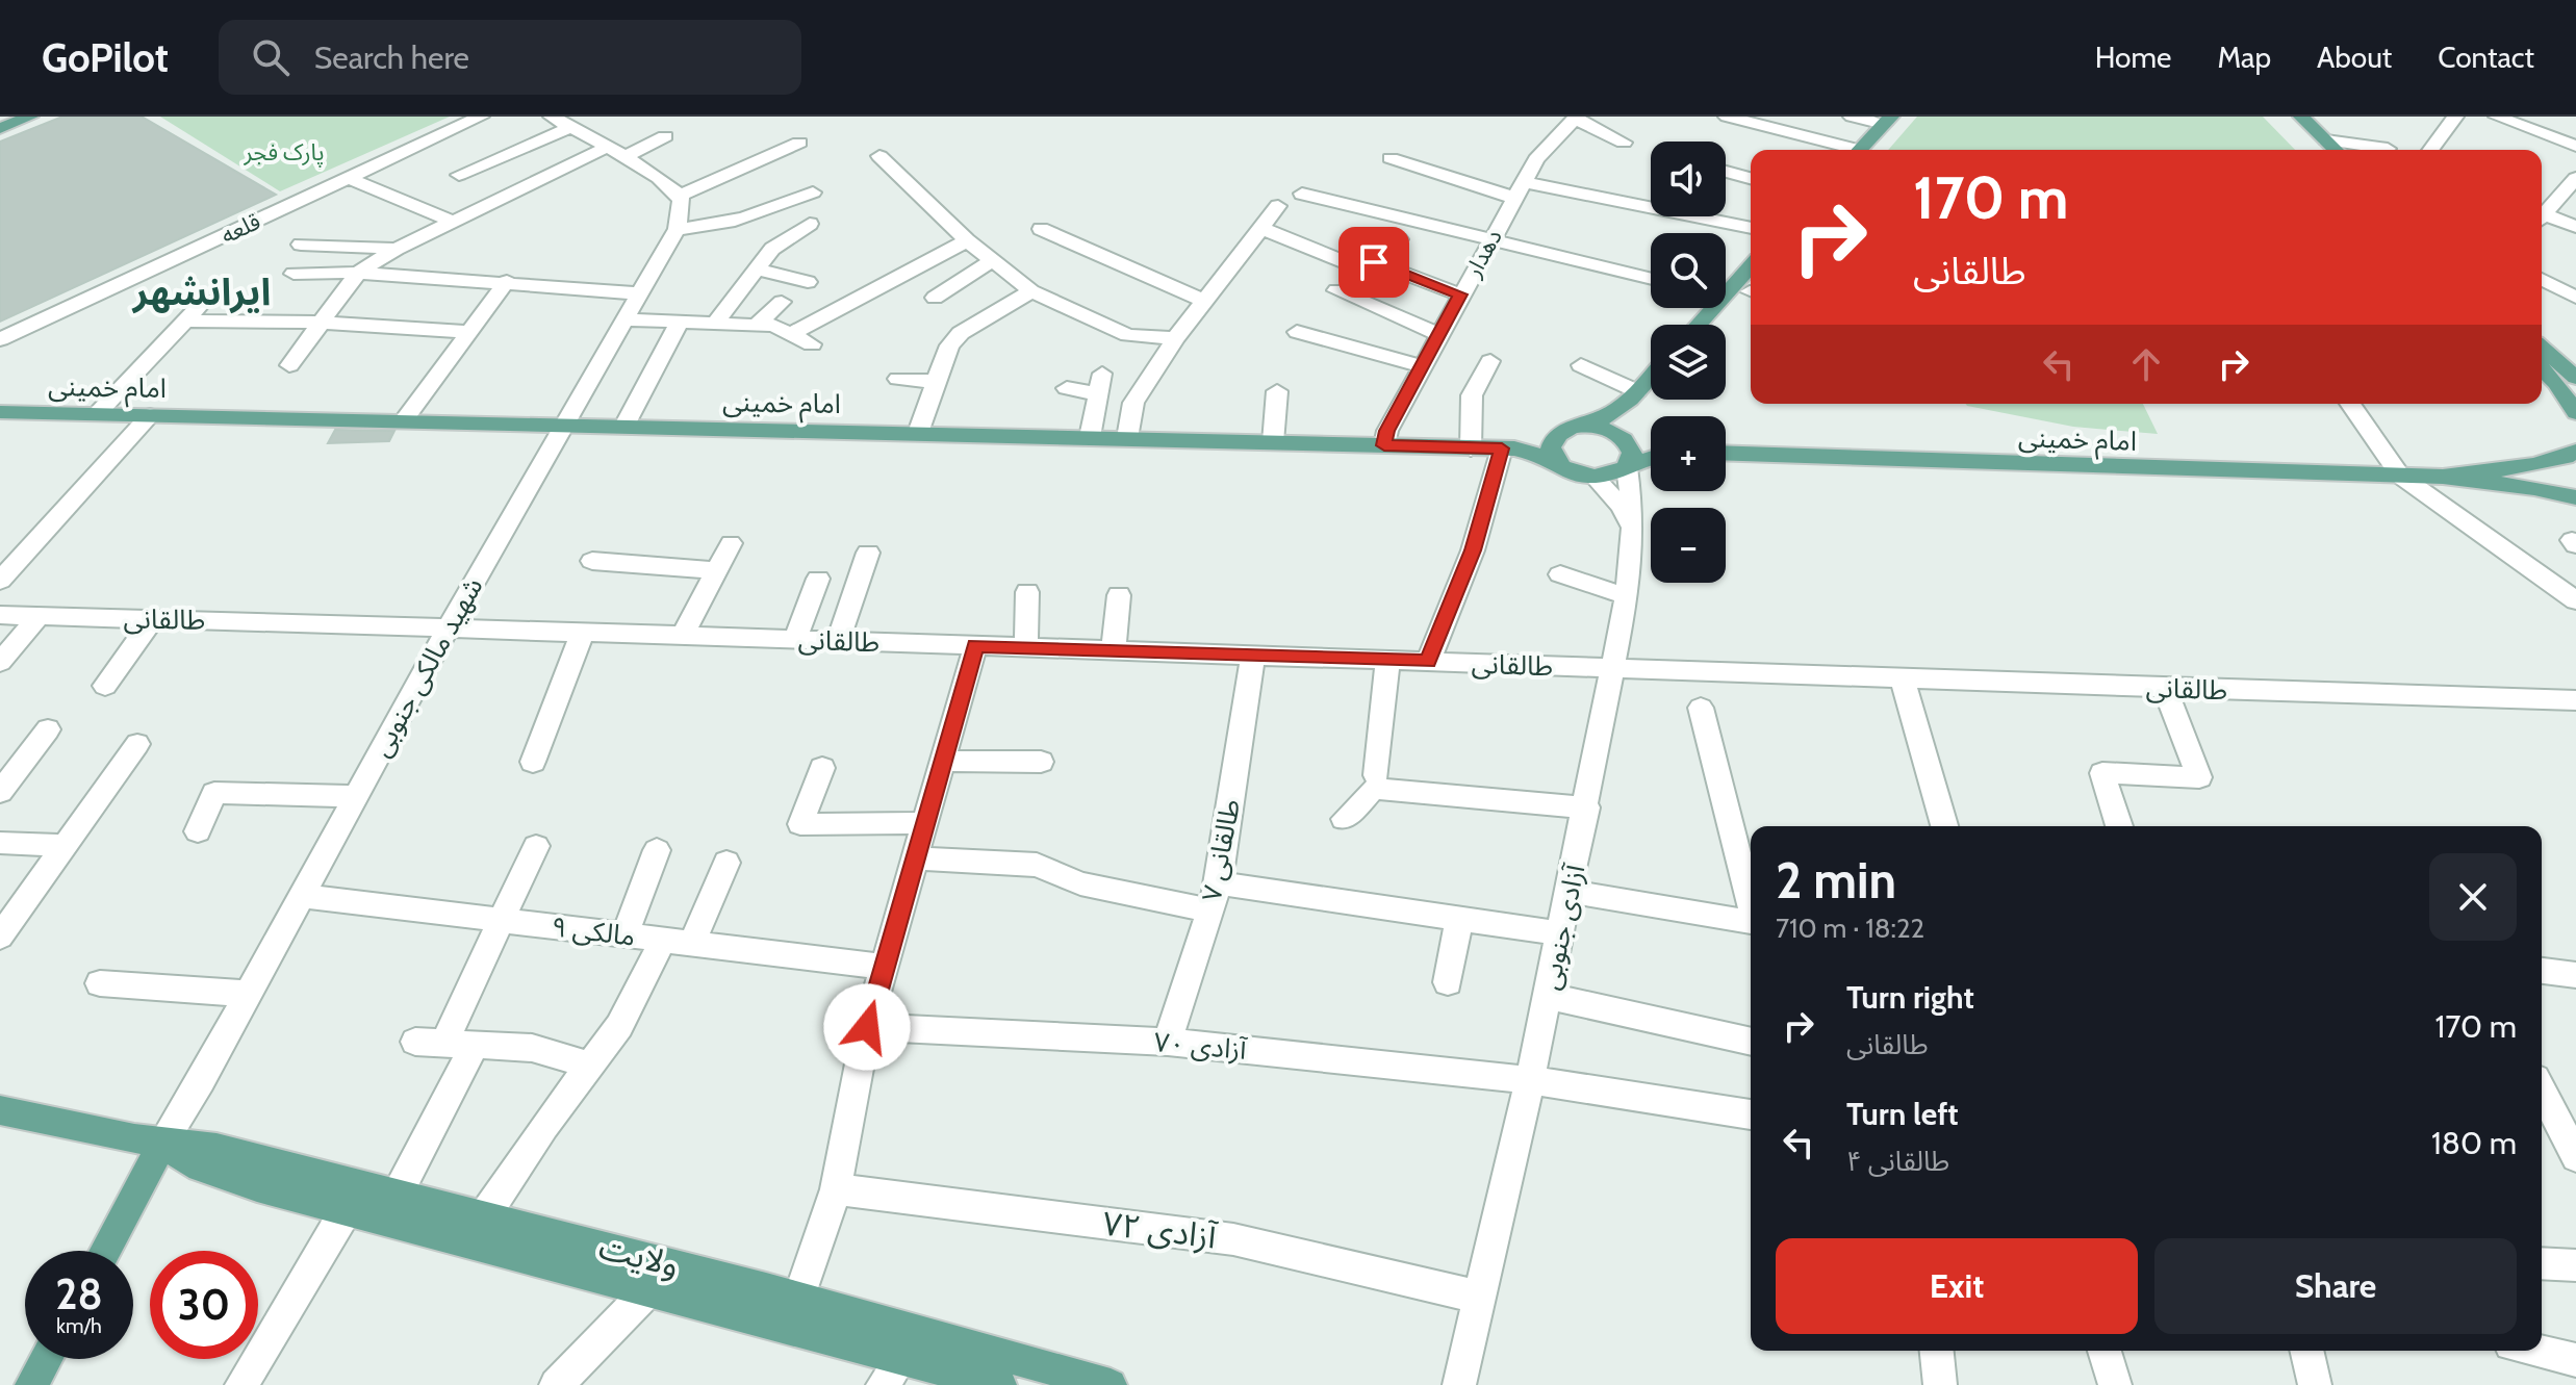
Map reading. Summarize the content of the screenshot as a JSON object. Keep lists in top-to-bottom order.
{
  "streets": {
    "main road": ["امام خمینی", "شهید مالکی جنوبی", "ولایت"],
    "street": [
      "قلعه",
      "دهدار",
      "طالقانی",
      "طالقانی ۷",
      "آزادی جنوبی",
      "مالکی ۹",
      "آزادی ۷۰",
      "آزادی ۷۲"
    ]
  },
  "crossings": [
    ["دهدار", "امام خمینی"],
    ["امام خمینی", "شهید مالکی جنوبی"],
    ["امام خمینی", "آزادی جنوبی"],
    ["طالقانی", "شهید مالکی جنوبی"],
    ["طالقانی", "طالقانی ۷"],
    ["طالقانی", "آزادی جنوبی"],
    ["شهید مالکی جنوبی", "مالکی ۹"],
    ["شهید مالکی جنوبی", "ولایت"],
    ["طالقانی ۷", "آزادی ۷۰"],
    ["آزادی جنوبی", "آزادی ۷۰"],
    ["آزادی جنوبی", "آزادی ۷۲"]
  ],
  "districts": ["ایرانشهر"],
  "parks": ["پارک فجر"],
  "page": {
    "header": "GoPilot",
    "search": "Search here",
    "nav": [
      "Home",
      "Map",
      "About",
      "Contact"
    ],
    "map_buttons": ["+", "−"],
    "turn": ["170 m", "طالقانی"],
    "heading": ["2 min", "710 m · 18:22"],
    "list": [
      {
        "name": "Turn right",
        "note": "طالقانی",
        "value": "170 m"
      },
      {
        "name": "Turn left",
        "note": "طالقانی ۴",
        "value": "180 m"
      }
    ],
    "buttons": ["Exit", "Share"],
    "speed": "28 km/h",
    "limit": "30"
  }
}
